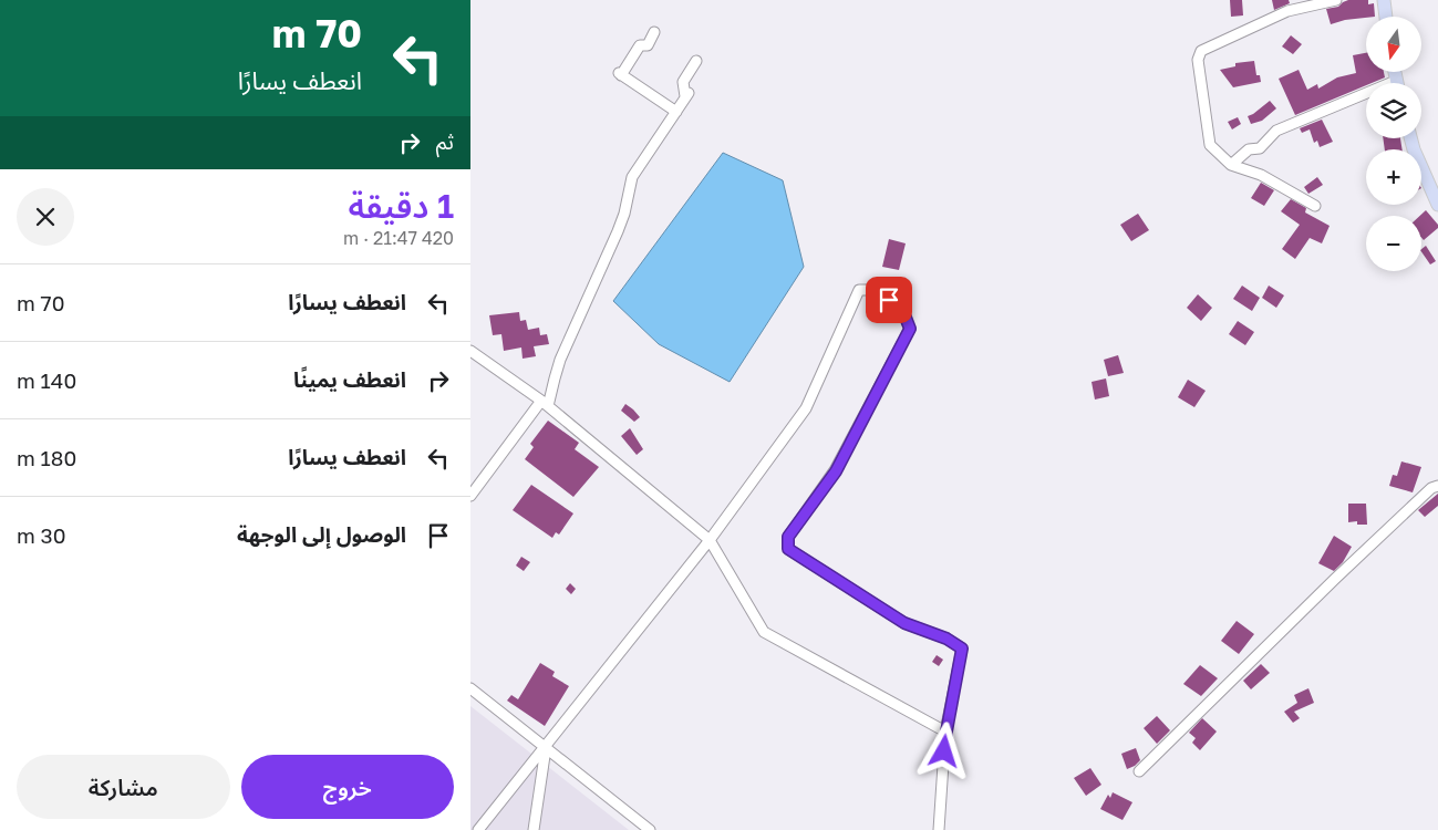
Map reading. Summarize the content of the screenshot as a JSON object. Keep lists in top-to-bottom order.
{
  "north": "bottom",
  "page": {
    "turn": ["70 m", "انعطف يسارًا"],
    "map_buttons": ["+", "−"],
    "then": "ثم",
    "heading": ["1 دقيقة", "420 m · 21:47"],
    "list": [
      {
        "name": "انعطف يسارًا",
        "value": "70 m"
      },
      {
        "name": "انعطف يمينًا",
        "value": "140 m"
      },
      {
        "name": "انعطف يسارًا",
        "value": "180 m"
      },
      {
        "name": "الوصول إلى الوجهة",
        "value": "30 m"
      }
    ],
    "buttons": ["خروج", "مشاركة"]
  }
}
